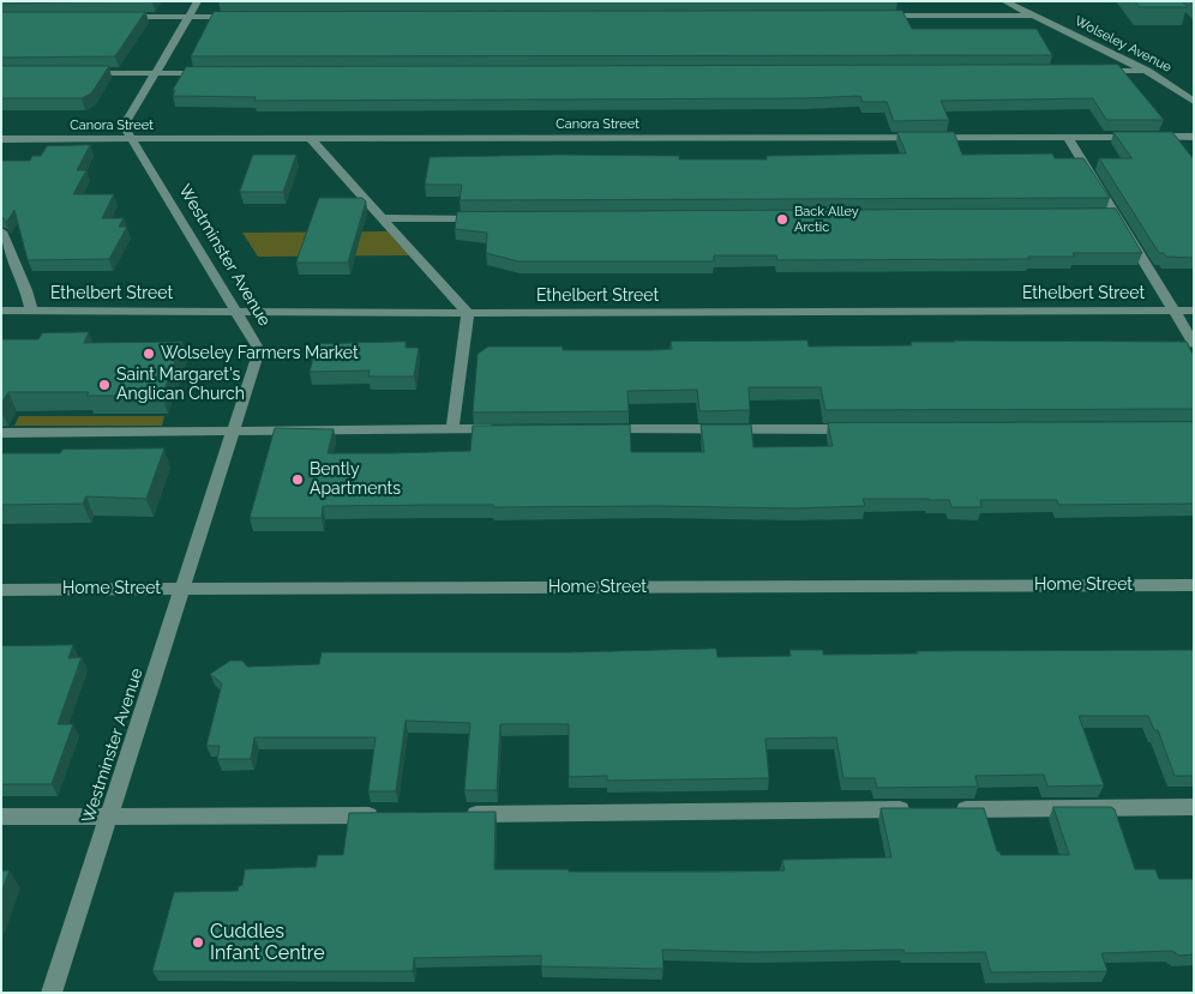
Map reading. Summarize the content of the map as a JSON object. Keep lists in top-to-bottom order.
{
  "streets": {
    "street": [
      "Wolseley Avenue",
      "Canora Street",
      "Westminster Avenue",
      "Ethelbert Street",
      "Home Street"
    ]
  },
  "crossings": [
    ["Canora Street", "Westminster Avenue"],
    ["Westminster Avenue", "Ethelbert Street"],
    ["Westminster Avenue", "Home Street"]
  ],
  "places": [
    "Back Alley Arctic",
    "Wolseley Farmers Market",
    "Saint Margaret's Anglican Church",
    "Bently Apartments",
    "Cuddles Infant Centre"
  ]
}
